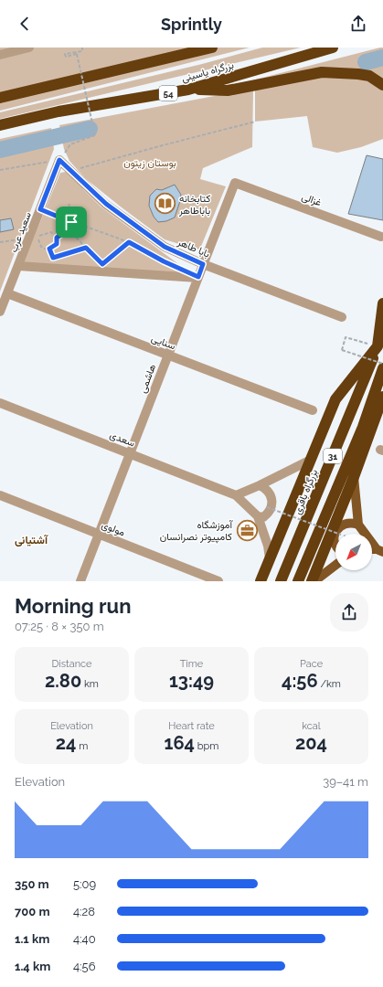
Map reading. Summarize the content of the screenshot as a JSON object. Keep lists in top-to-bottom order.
{
  "streets": {
    "highway": [
      "بزرگراه یاسینی",
      "54",
      "31",
      "بزرگراه باقری"
    ],
    "street": [
      "غزالی",
      "سعید عرب",
      "بابا طاهر",
      "سنایی",
      "هاشمی",
      "سعدی",
      "مولوی"
    ]
  },
  "crossings": [
    ["غزالی", "هاشمی"],
    ["سعید عرب", "بابا طاهر"],
    ["سعید عرب", "سنایی"],
    ["بابا طاهر", "هاشمی"],
    ["سنایی", "هاشمی"],
    ["هاشمی", "سعدی"],
    ["هاشمی", "مولوی"]
  ],
  "districts": ["آشتیانی"],
  "parks": ["بوستان زیتون"],
  "places": {
    "library": ["کتابخانه باباطاهر"],
    "office": ["آموزشگاه کامپیوتر نصرانسان"]
  },
  "north": "bottom left",
  "page": {
    "header": "Sprintly",
    "heading": ["Morning run", "07:25 · 8 × 350 m"],
    "stats": [
      ["Distance", "2.80 km"],
      ["Time", "13:49"],
      ["Pace", "4:56 /km"],
      ["Elevation", "24 m"],
      ["Heart rate", "164 bpm"],
      ["kcal", "204"]
    ],
    "chart": ["Elevation", "39–41 m"],
    "list": [
      {
        "name": "350 m",
        "note": "5:09"
      },
      {
        "name": "700 m",
        "note": "4:28"
      },
      {
        "name": "1.1 km",
        "note": "4:40"
      },
      {
        "name": "1.4 km",
        "note": "4:56"
      }
    ]
  }
}
